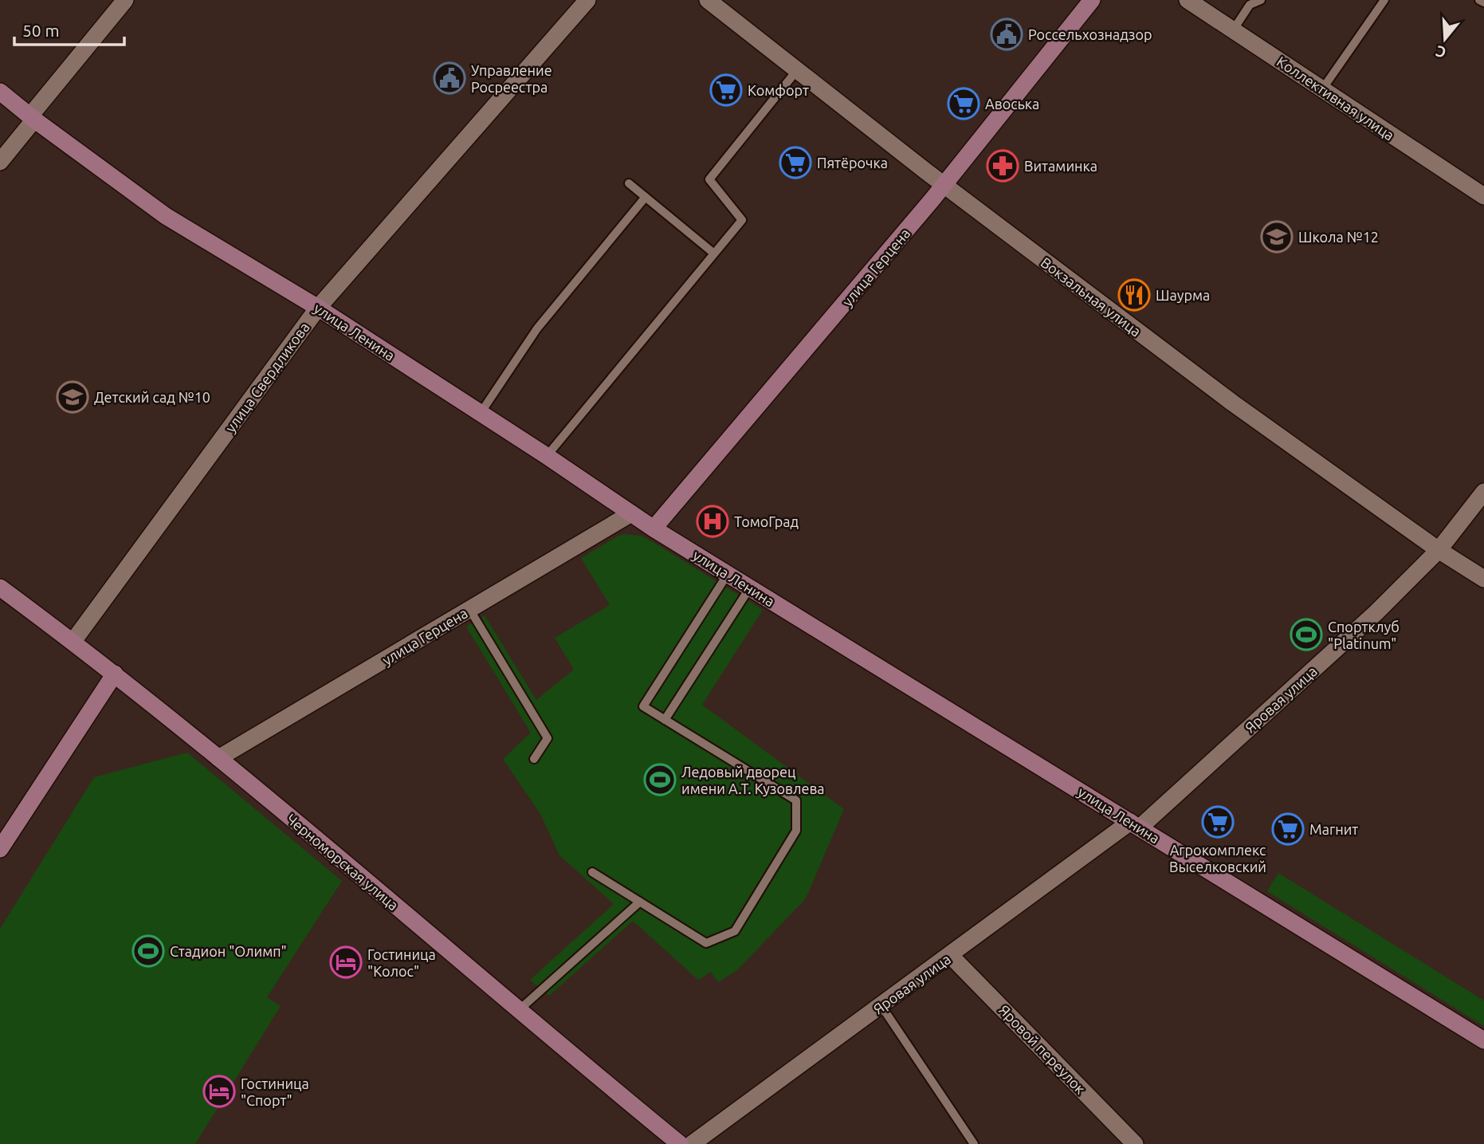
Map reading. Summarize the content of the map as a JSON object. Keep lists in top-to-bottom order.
{
  "streets": {
    "street": [
      "Коллективная улица",
      "улица Герцена",
      "Вокзальная улица",
      "улица Ленина",
      "улица Свердликова",
      "Яровая улица",
      "Черноморская улица",
      "Яровой переулок"
    ]
  },
  "crossings": [
    ["улица Герцена", "Вокзальная улица"],
    ["улица Герцена", "улица Ленина"],
    ["улица Герцена", "Черноморская улица"],
    ["Вокзальная улица", "Яровая улица"],
    ["улица Ленина", "улица Свердликова"],
    ["улица Ленина", "Яровая улица"],
    ["улица Свердликова", "Черноморская улица"],
    ["Яровая улица", "Яровой переулок"]
  ],
  "places": {
    "public building": ["Россельхознадзор", "Управление Росреестра"],
    "supermarket": [
      "Комфорт",
      "Авоська",
      "Пятёрочка",
      "Агрокомплекс Выселковский",
      "Магнит"
    ],
    "pharmacy": ["Витаминка"],
    "school or university": ["Школа №12", "Детский сад №10"],
    "restaurant": ["Шаурма"],
    "hospital": ["ТомоГрад"],
    "sports": ["Спортклуб \"Platinum\"", "Ледовый дворец имени А.Т. Кузовлева", "Стадион \"Олимп\""],
    "hotel": ["Гостиница \"Колос\"", "Гостиница \"Спорт\""]
  },
  "scale_bar": "50 m",
  "north": "bottom"
}
